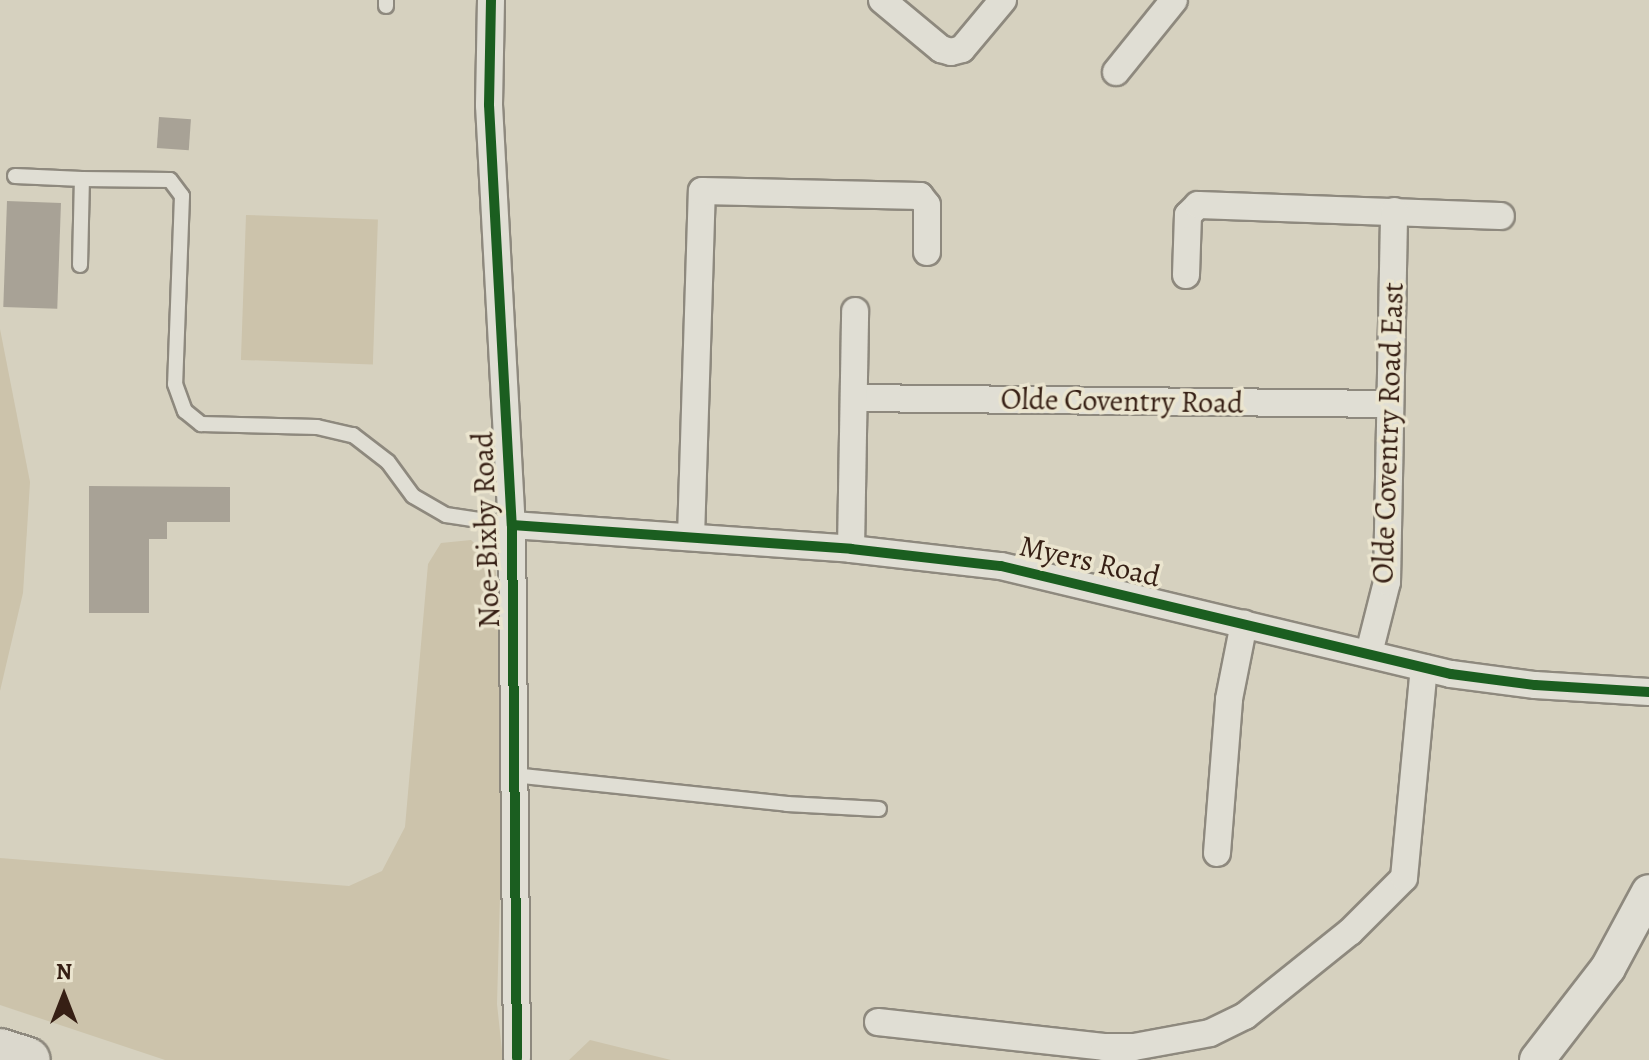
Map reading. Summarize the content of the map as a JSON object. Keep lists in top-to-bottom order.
{
  "streets": {
    "street": [
      "Olde Coventry Road",
      "Olde Coventry Road East",
      "Noe-Bixby Road",
      "Myers Road"
    ]
  },
  "crossings": [
    ["Olde Coventry Road", "Olde Coventry Road East"],
    ["Olde Coventry Road East", "Myers Road"],
    ["Noe-Bixby Road", "Myers Road"]
  ],
  "north": "top"
}
